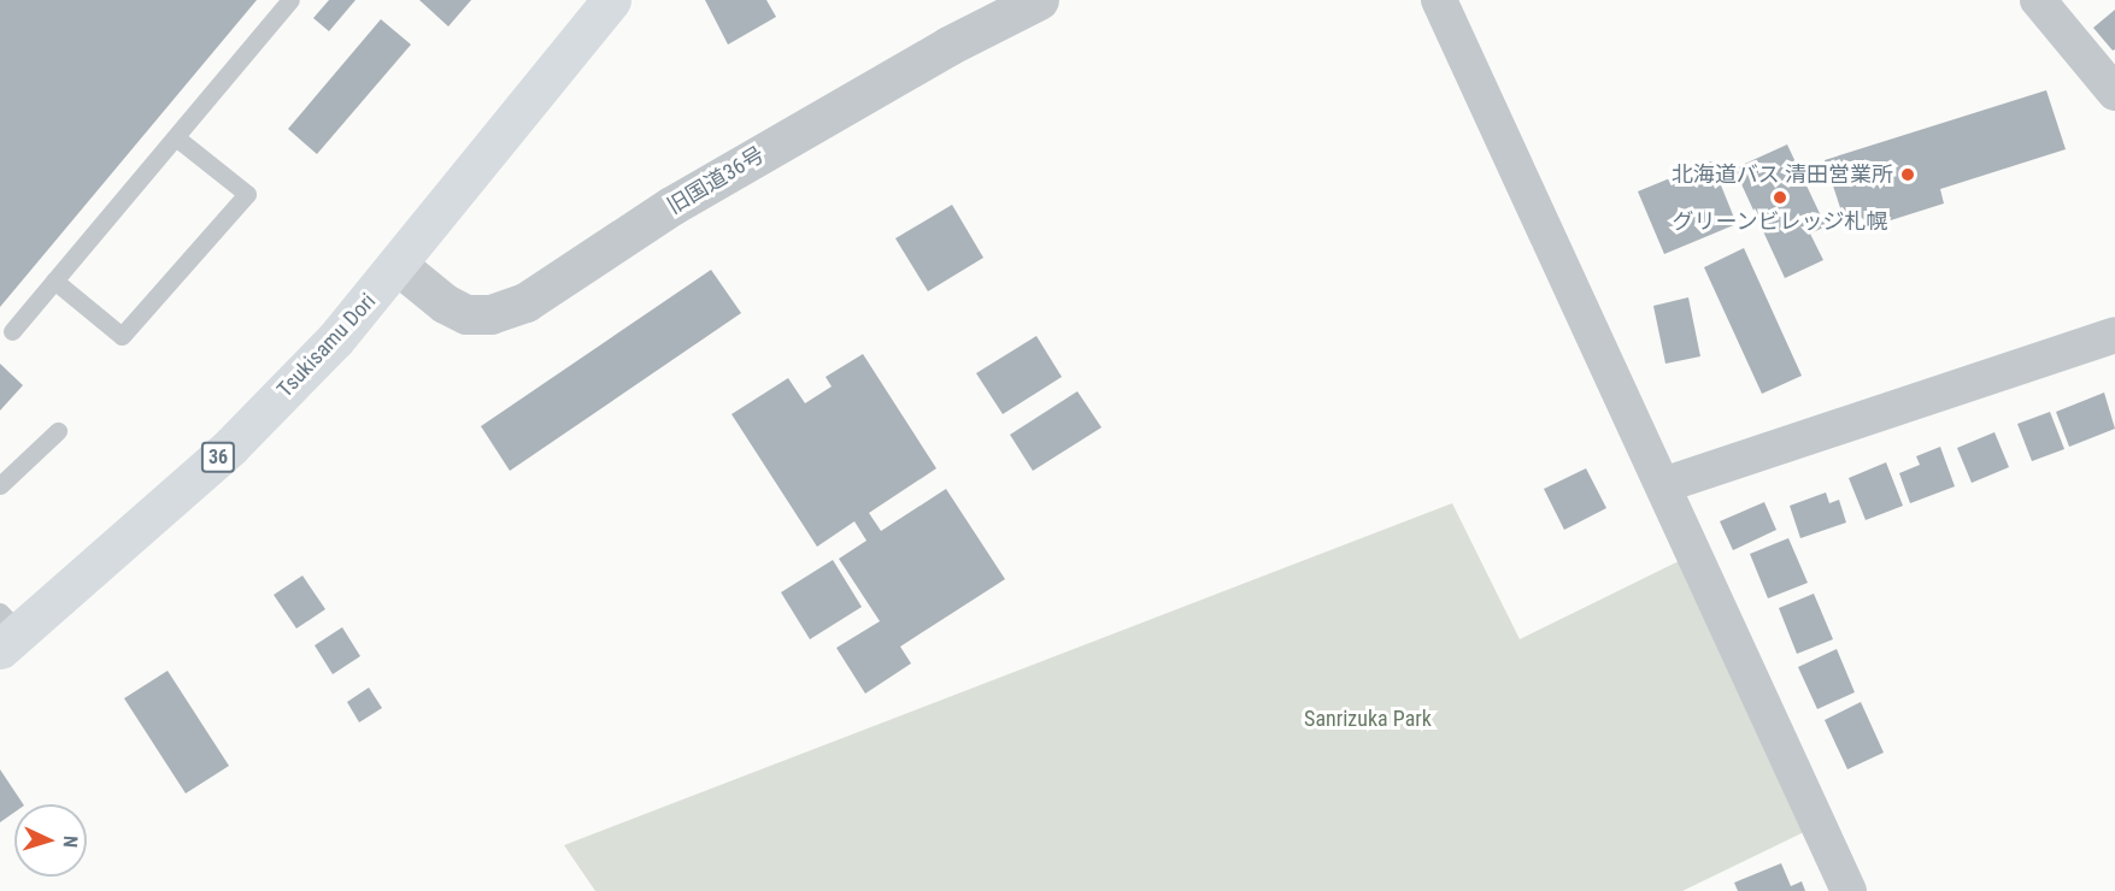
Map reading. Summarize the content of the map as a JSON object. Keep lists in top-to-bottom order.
{
  "streets": {
    "highway": ["Tsukisamu Dori", "36"],
    "street": ["旧国道36号"]
  },
  "crossings": [
    ["旧国道36号", "Tsukisamu Dori"]
  ],
  "parks": ["Sanrizuka Park"],
  "places": ["北海道バス 清田営業所", "グリーンビレッジ札幌"],
  "north": "right"
}
